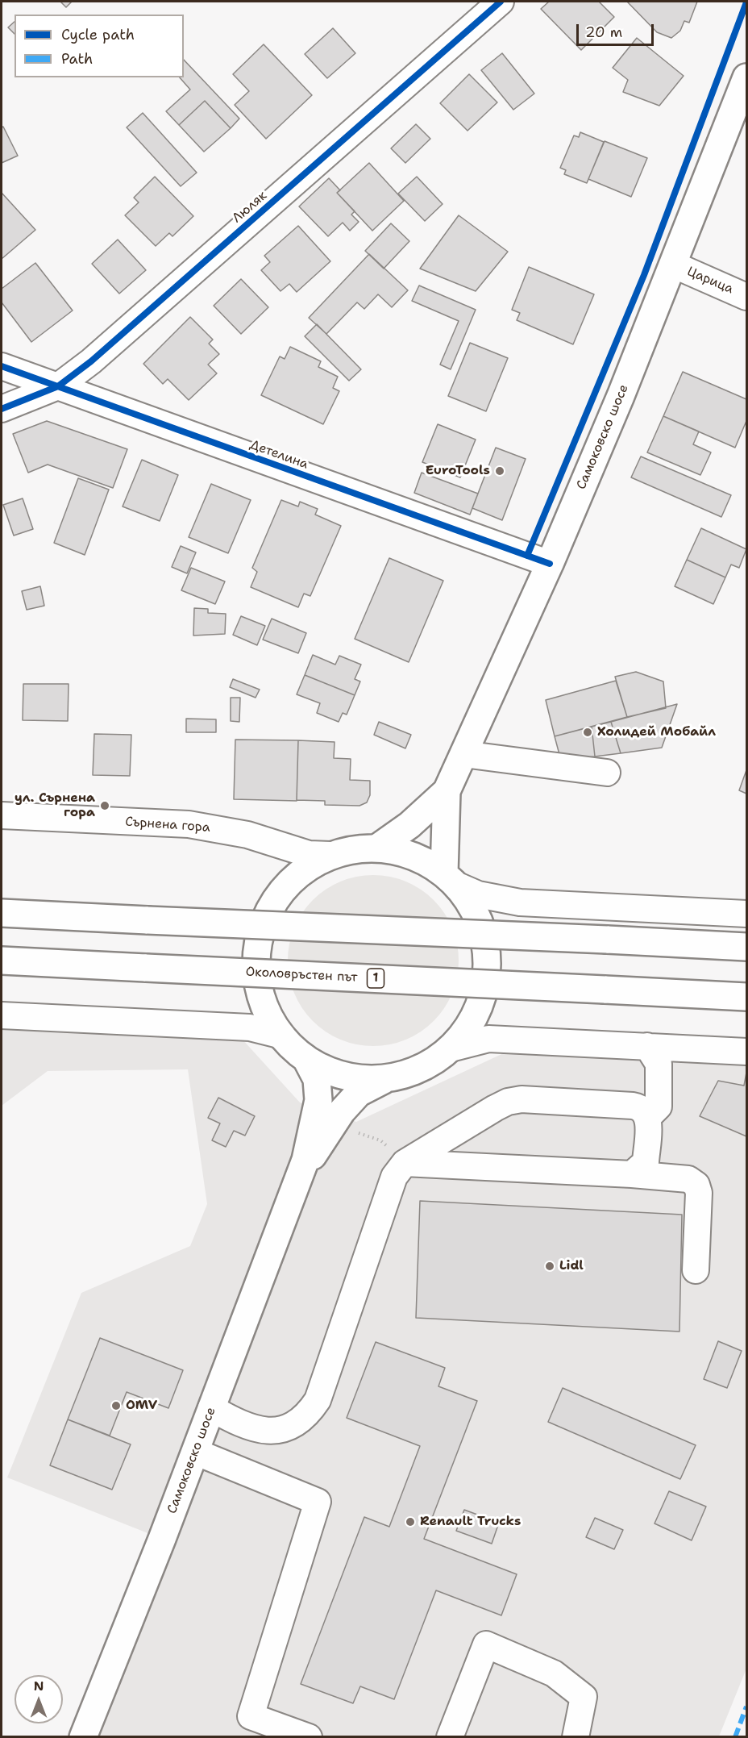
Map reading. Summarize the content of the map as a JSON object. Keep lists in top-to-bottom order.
{
  "streets": {
    "main road": ["Самоковско шосе", "Околовръстен път", "1"],
    "street": [
      "Люляк",
      "Царица",
      "Детелина",
      "Сърнена гора"
    ]
  },
  "crossings": [
    ["Люляк", "Детелина"],
    ["Царица", "Самоковско шосе"],
    ["Самоковско шосе", "Детелина"]
  ],
  "places": [
    "EuroTools",
    "Холидей Мобайл",
    "ул. Сърнена гора",
    "Lidl",
    "OMV",
    "Renault Trucks"
  ],
  "legend": ["Cycle path", "Path"],
  "scale_bar": "20 m",
  "north": "top"
}
